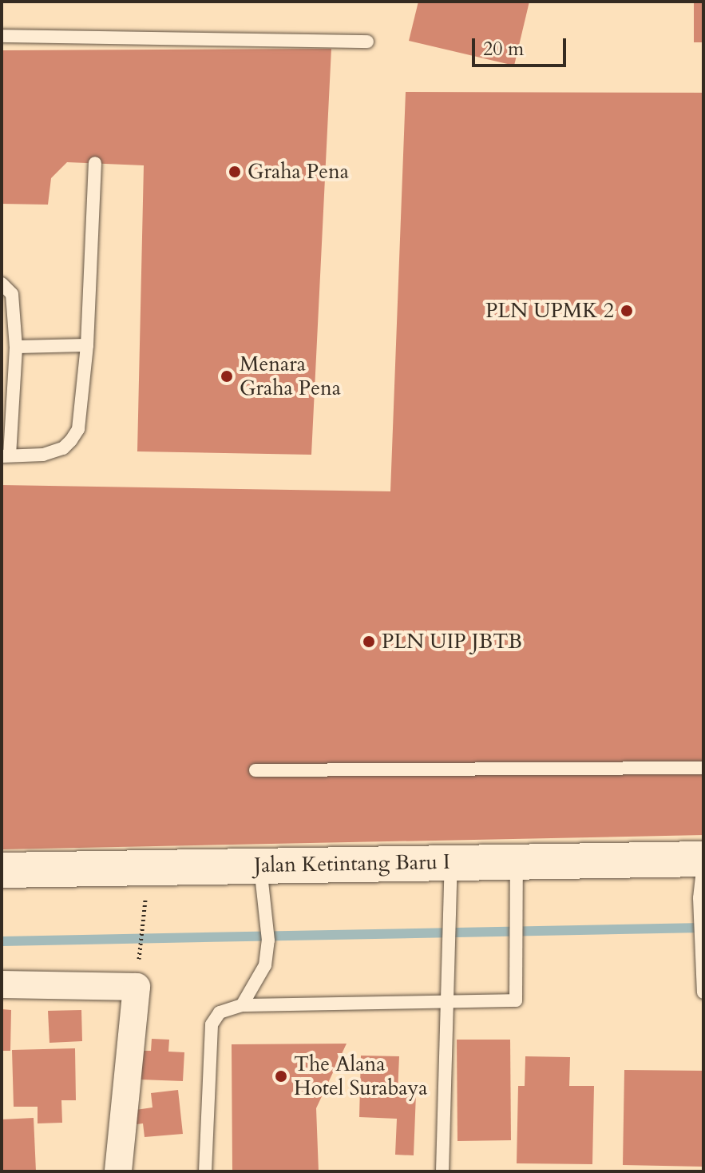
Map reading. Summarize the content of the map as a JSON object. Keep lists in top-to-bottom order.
{
  "streets": {
    "street": ["Jalan Ketintang Baru I"]
  },
  "places": [
    "Graha Pena",
    "PLN UPMK 2",
    "Menara Graha Pena",
    "PLN UIP JBTB",
    "The Alana Hotel Surabaya"
  ],
  "scale_bar": "20 m"
}
